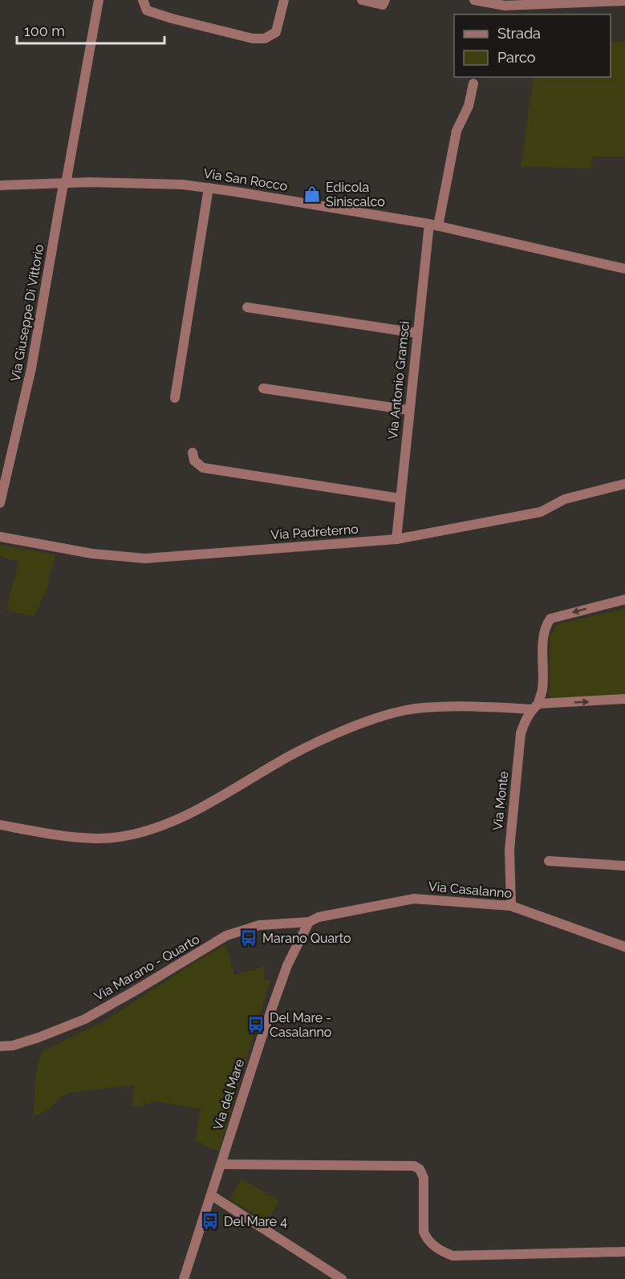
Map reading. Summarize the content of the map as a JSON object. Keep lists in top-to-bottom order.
{
  "streets": {
    "street": [
      "Via San Rocco",
      "Via Giuseppe Di Vittorio",
      "Via Antonio Gramsci",
      "Via Padreterno",
      "Via Monte",
      "Via Casalanno",
      "Via Marano - Quarto",
      "Via del Mare"
    ]
  },
  "crossings": [
    ["Via San Rocco", "Via Giuseppe Di Vittorio"],
    ["Via San Rocco", "Via Antonio Gramsci"],
    ["Via Antonio Gramsci", "Via Padreterno"],
    ["Via Monte", "Via Casalanno"],
    ["Via Casalanno", "Via Marano - Quarto"],
    ["Via Casalanno", "Via del Mare"],
    ["Via Marano - Quarto", "Via del Mare"]
  ],
  "one_way": ["Via Monte"],
  "places": {
    "shop": ["Edicola Siniscalco"],
    "bus stop": ["Marano Quarto", "Del Mare - Casalanno", "Del Mare 4"]
  },
  "legend": ["Strada", "Parco"],
  "scale_bar": "100 m"
}
